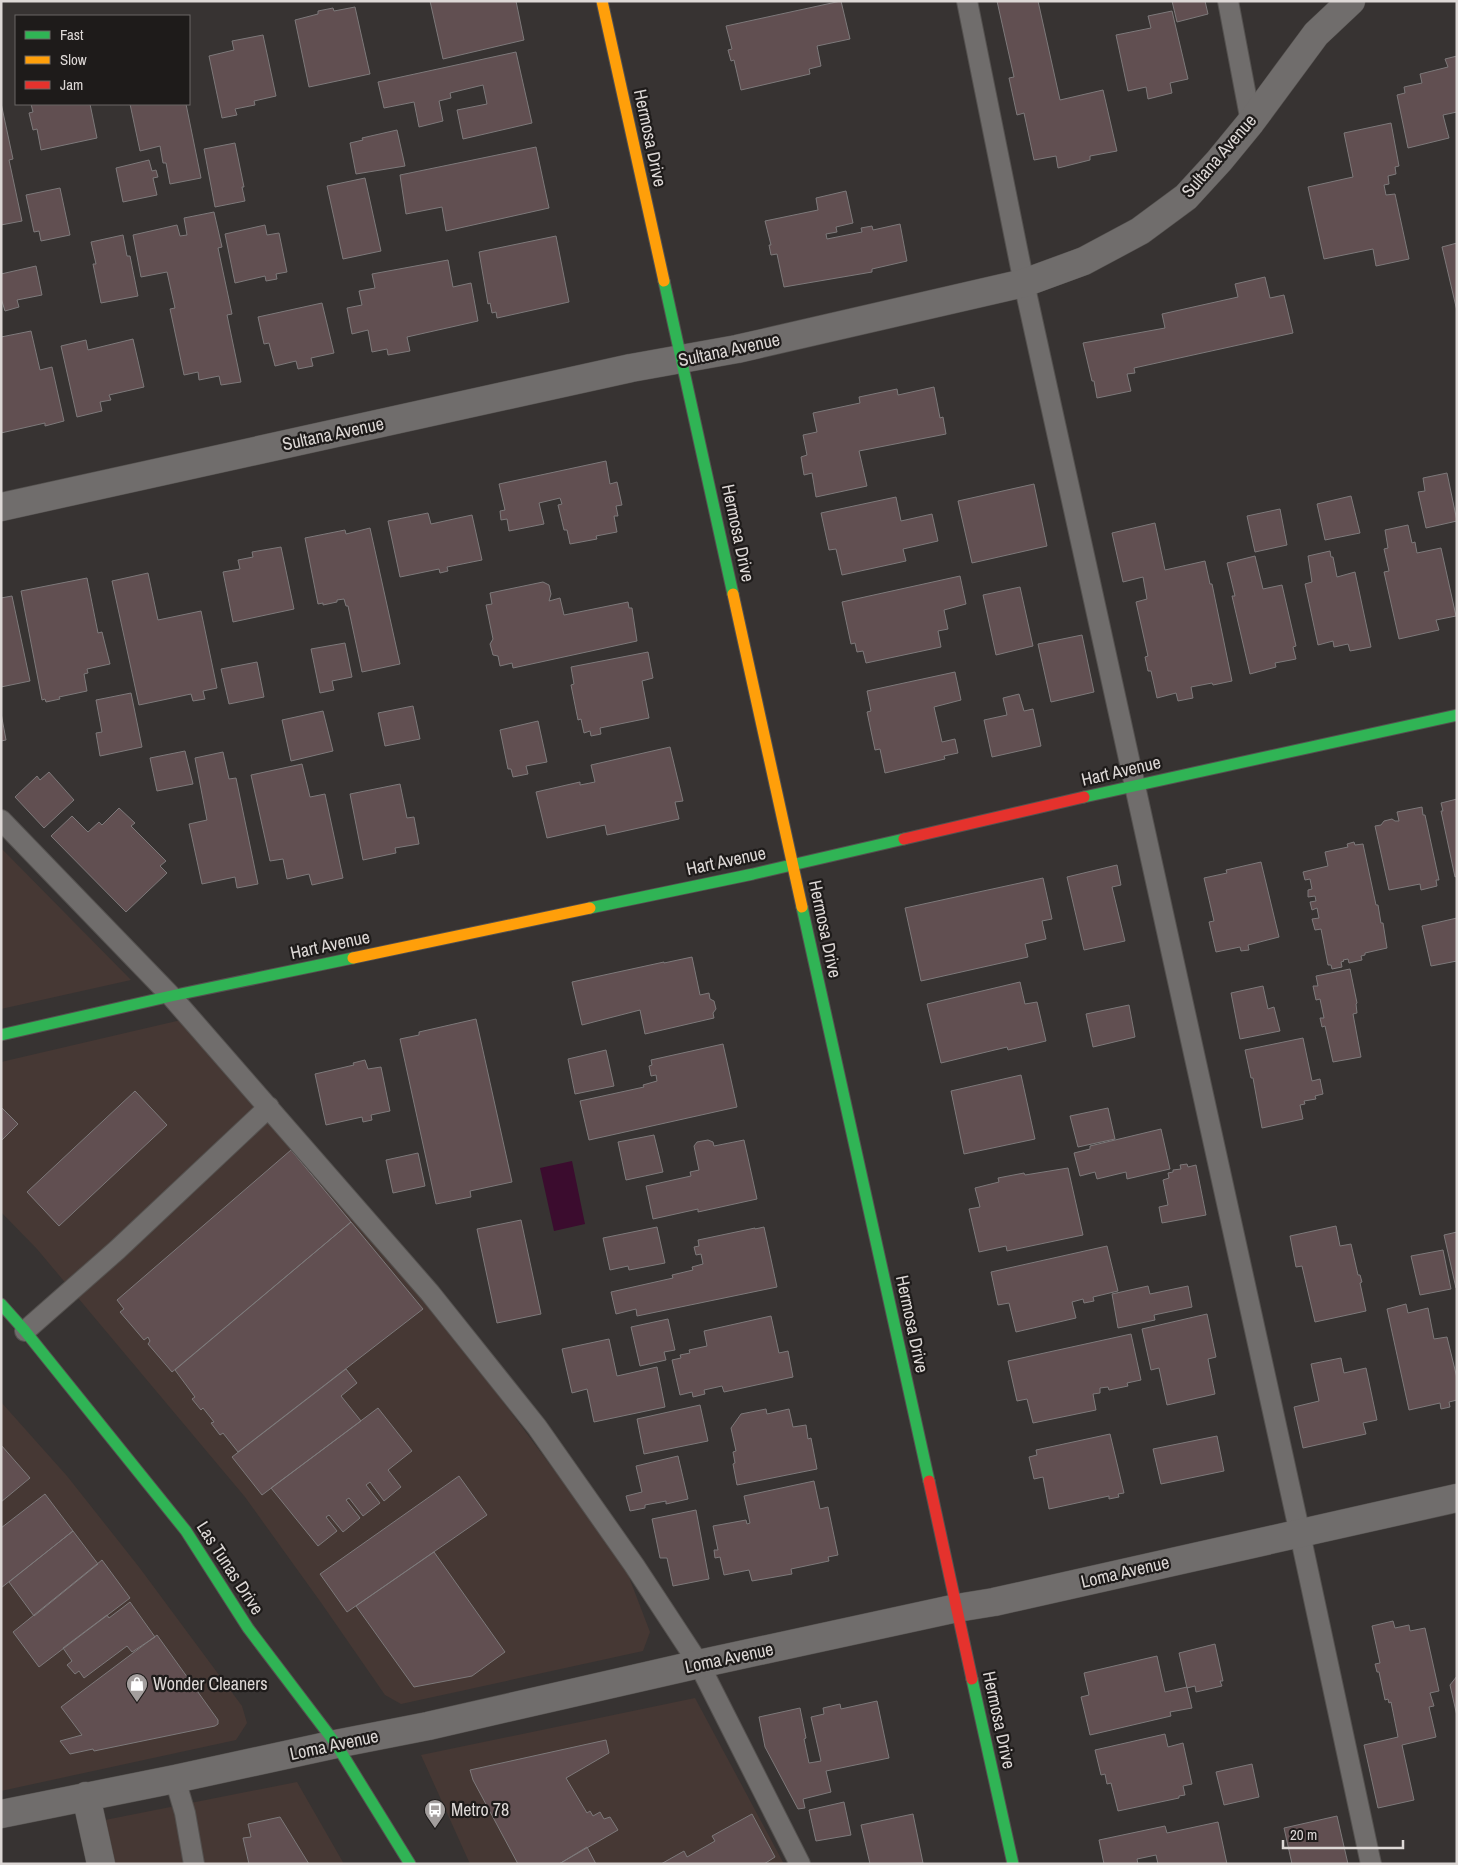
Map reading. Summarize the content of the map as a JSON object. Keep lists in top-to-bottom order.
{
  "streets": {
    "street": [
      "Hermosa Drive",
      "Sultana Avenue",
      "Hart Avenue",
      "Las Tunas Drive",
      "Loma Avenue"
    ]
  },
  "crossings": [
    ["Hermosa Drive", "Sultana Avenue"],
    ["Hermosa Drive", "Hart Avenue"],
    ["Hermosa Drive", "Loma Avenue"],
    ["Las Tunas Drive", "Loma Avenue"]
  ],
  "places": {
    "shop": ["Wonder Cleaners"],
    "bus stop": ["Metro 78"]
  },
  "legend": ["Fast", "Slow", "Jam"],
  "scale_bar": "20 m"
}
